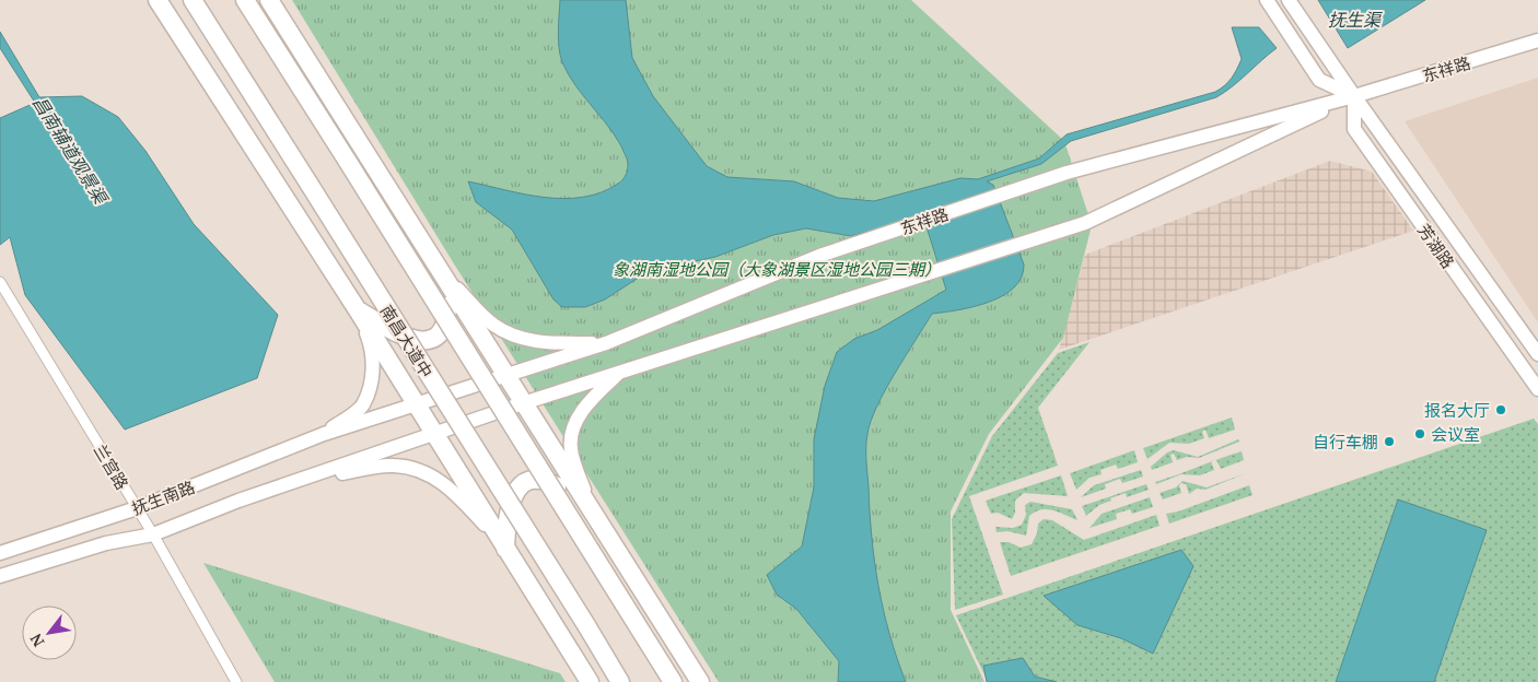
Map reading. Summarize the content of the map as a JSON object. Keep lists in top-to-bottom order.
{
  "streets": {
    "highway": ["南昌大道中"],
    "main road": ["东祥路", "芳湖路", "抚生南路"],
    "street": ["兰宫路"]
  },
  "crossings": [
    ["东祥路", "芳湖路"],
    ["东祥路", "抚生南路"],
    ["兰宫路", "抚生南路"]
  ],
  "water": ["抚生渠", "昌南辅道观景渠"],
  "parks": ["象湖南湿地公园（大象湖景区湿地公园三期）"],
  "places": ["报名大厅", "会议室", "自行车棚"],
  "north": "bottom left"
}
